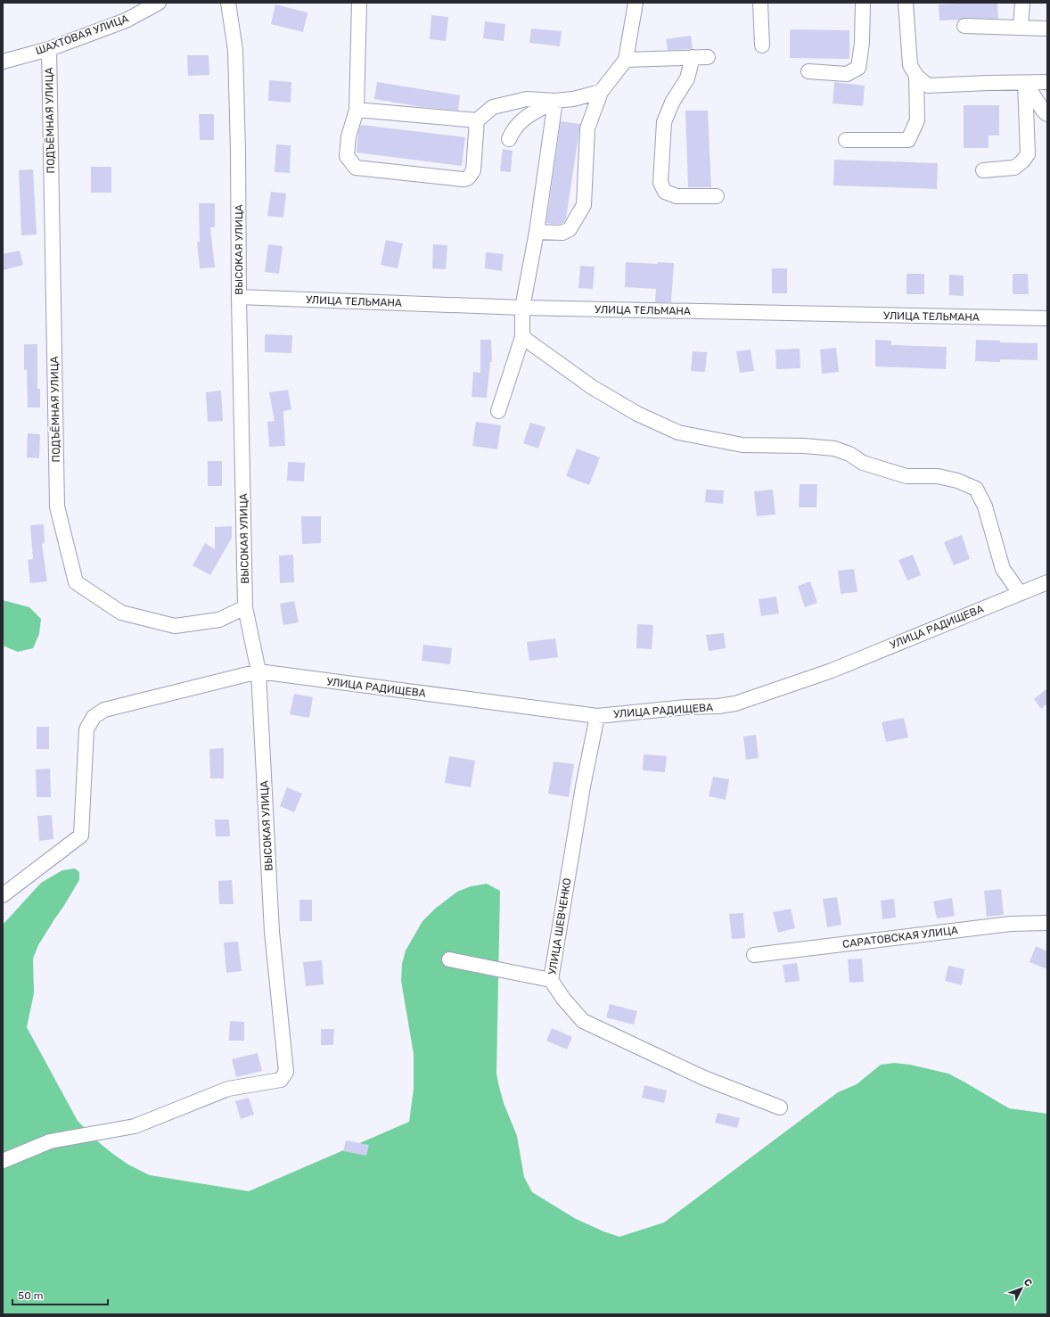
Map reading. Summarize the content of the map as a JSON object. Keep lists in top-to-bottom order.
{
  "streets": {
    "street": [
      "ШАХТОВАЯ УЛИЦА",
      "ПОДЪЁМНАЯ УЛИЦА",
      "ВЫСОКАЯ УЛИЦА",
      "УЛИЦА ТЕЛЬМАНА",
      "УЛИЦА РАДИЩЕВА",
      "УЛИЦА ШЕВЧЕНКО",
      "САРАТОВСКАЯ УЛИЦА"
    ]
  },
  "crossings": [
    ["ШАХТОВАЯ УЛИЦА", "ПОДЪЁМНАЯ УЛИЦА"],
    ["ПОДЪЁМНАЯ УЛИЦА", "ВЫСОКАЯ УЛИЦА"],
    ["ВЫСОКАЯ УЛИЦА", "УЛИЦА ТЕЛЬМАНА"],
    ["ВЫСОКАЯ УЛИЦА", "УЛИЦА РАДИЩЕВА"],
    ["УЛИЦА РАДИЩЕВА", "УЛИЦА ШЕВЧЕНКО"]
  ],
  "scale_bar": "50 m",
  "north": "top right"
}
